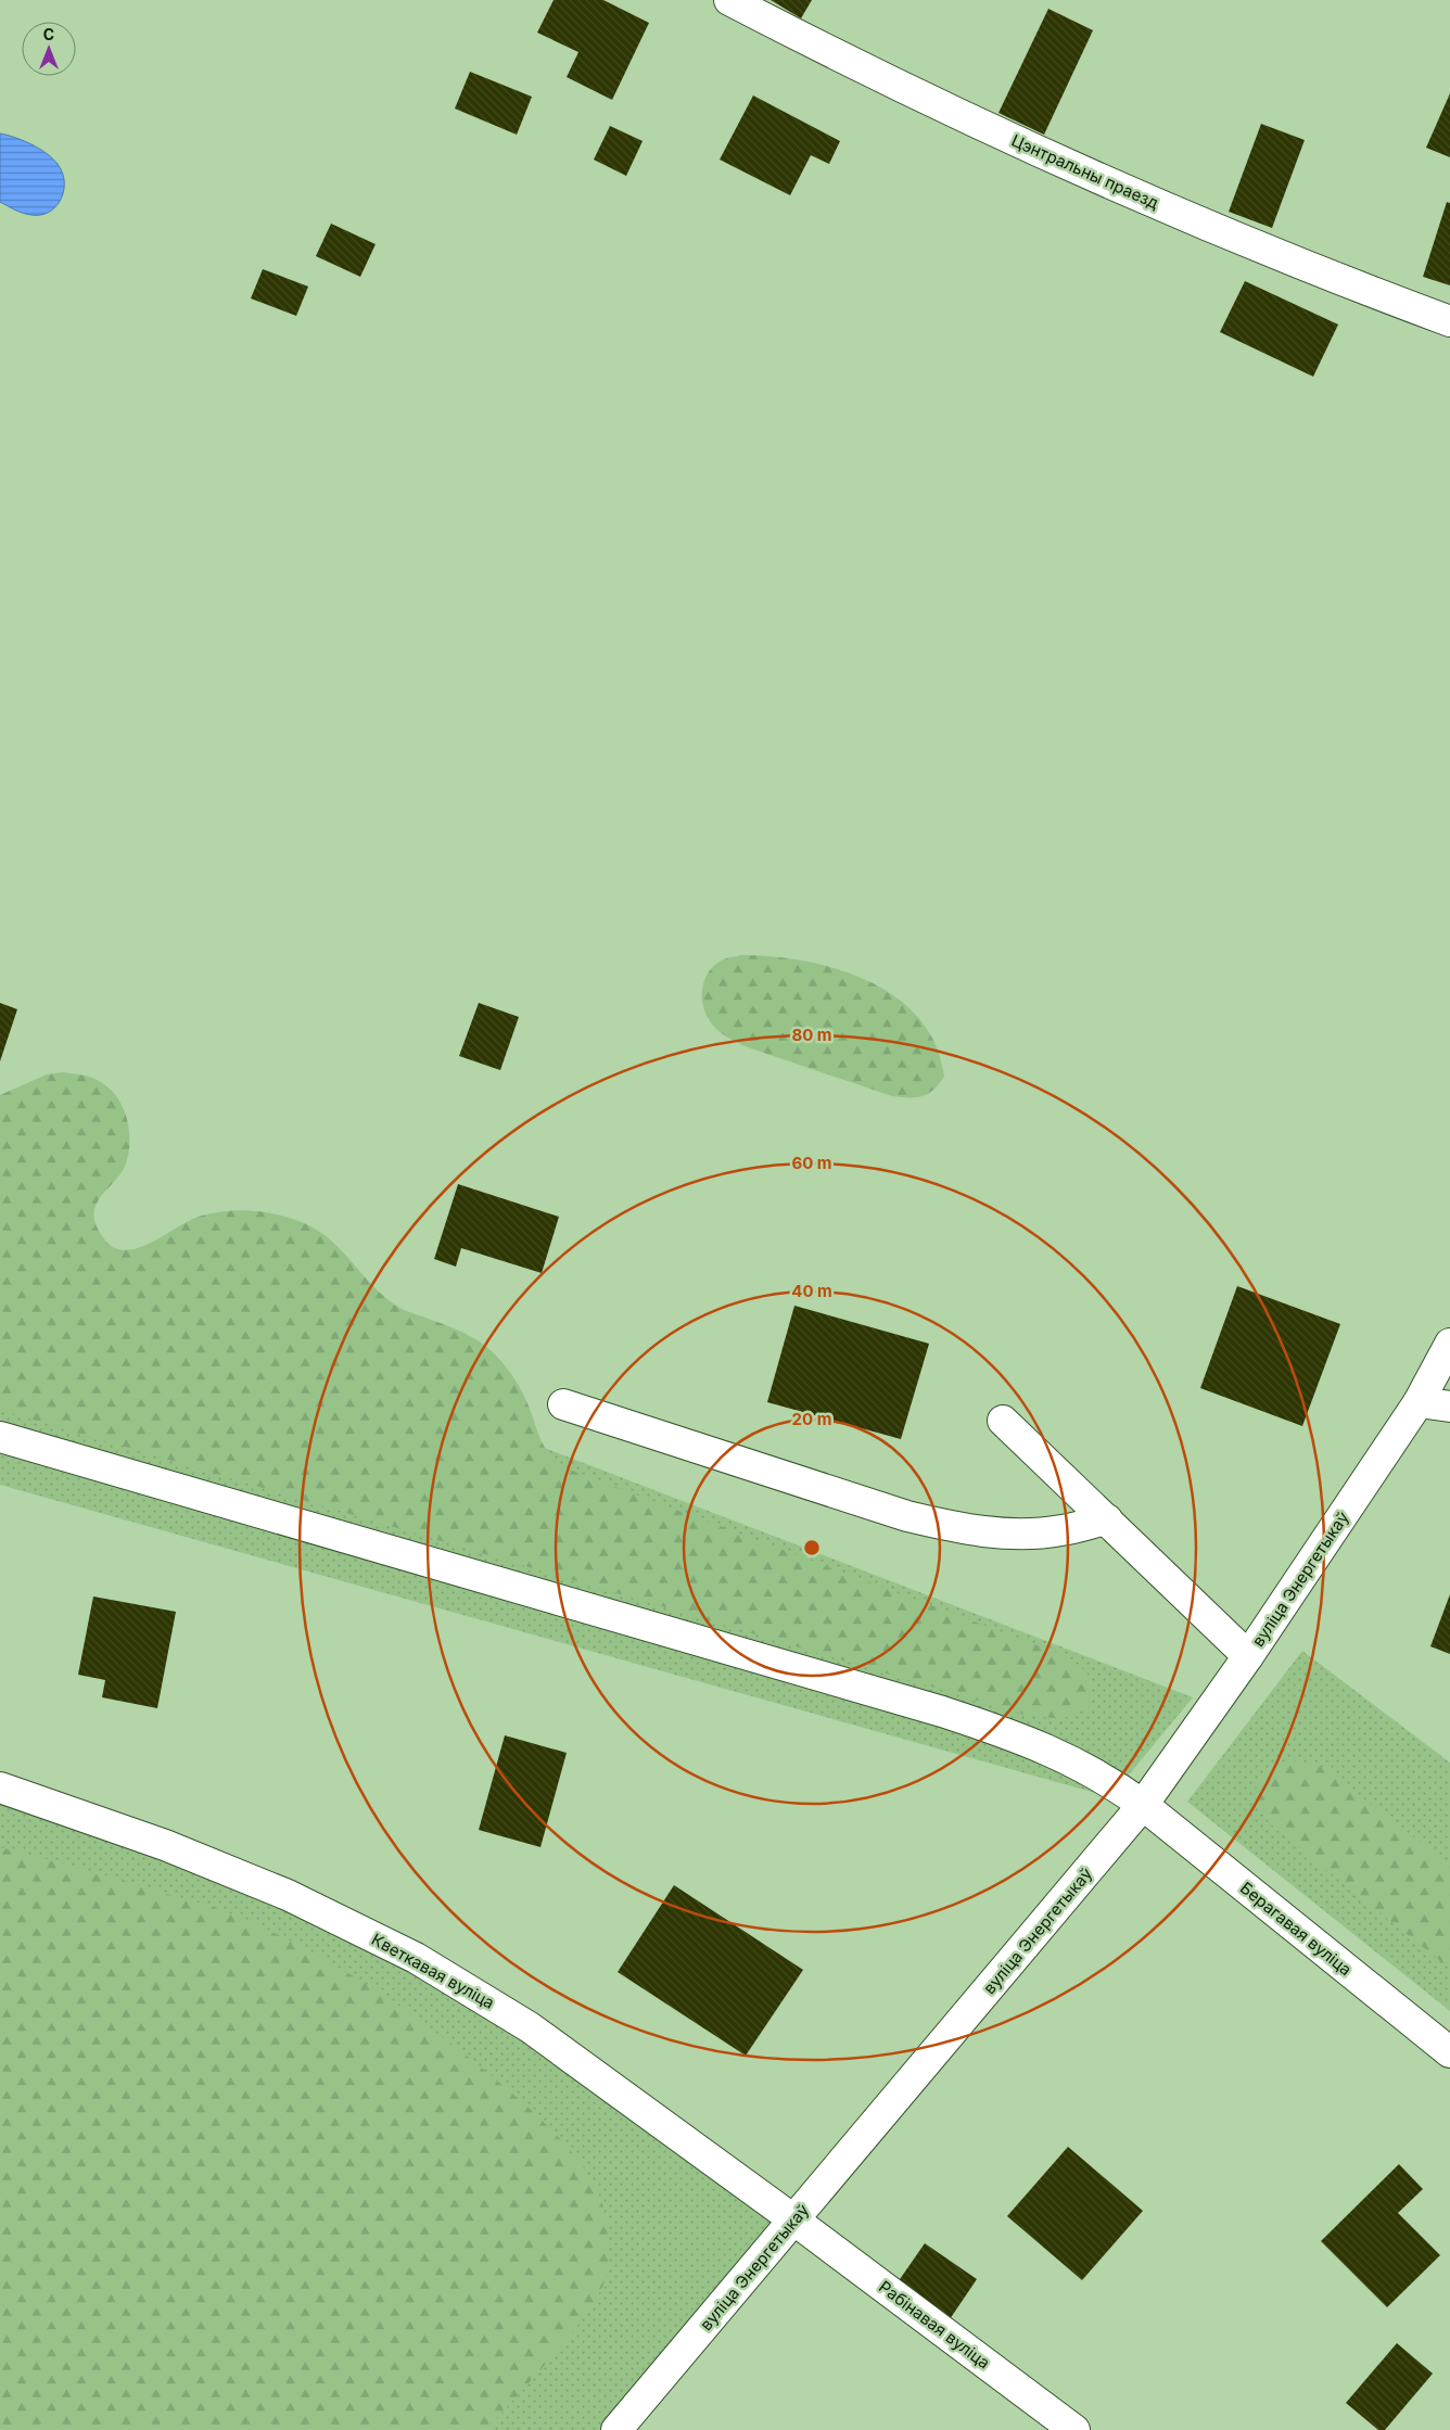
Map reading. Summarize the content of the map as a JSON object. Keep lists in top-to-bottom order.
{
  "streets": {
    "street": [
      "Цэнтральны праезд",
      "вуліца Энергетыкаў",
      "Берагавая вуліца",
      "Кветкавая вуліца",
      "Рабінавая вуліца"
    ]
  },
  "crossings": [
    ["вуліца Энергетыкаў", "Берагавая вуліца"],
    ["вуліца Энергетыкаў", "Кветкавая вуліца"],
    ["вуліца Энергетыкаў", "Рабінавая вуліца"],
    ["Кветкавая вуліца", "Рабінавая вуліца"]
  ],
  "north": "top",
  "rings": [
    "80 m",
    "60 m",
    "40 m",
    "20 m"
  ]
}
